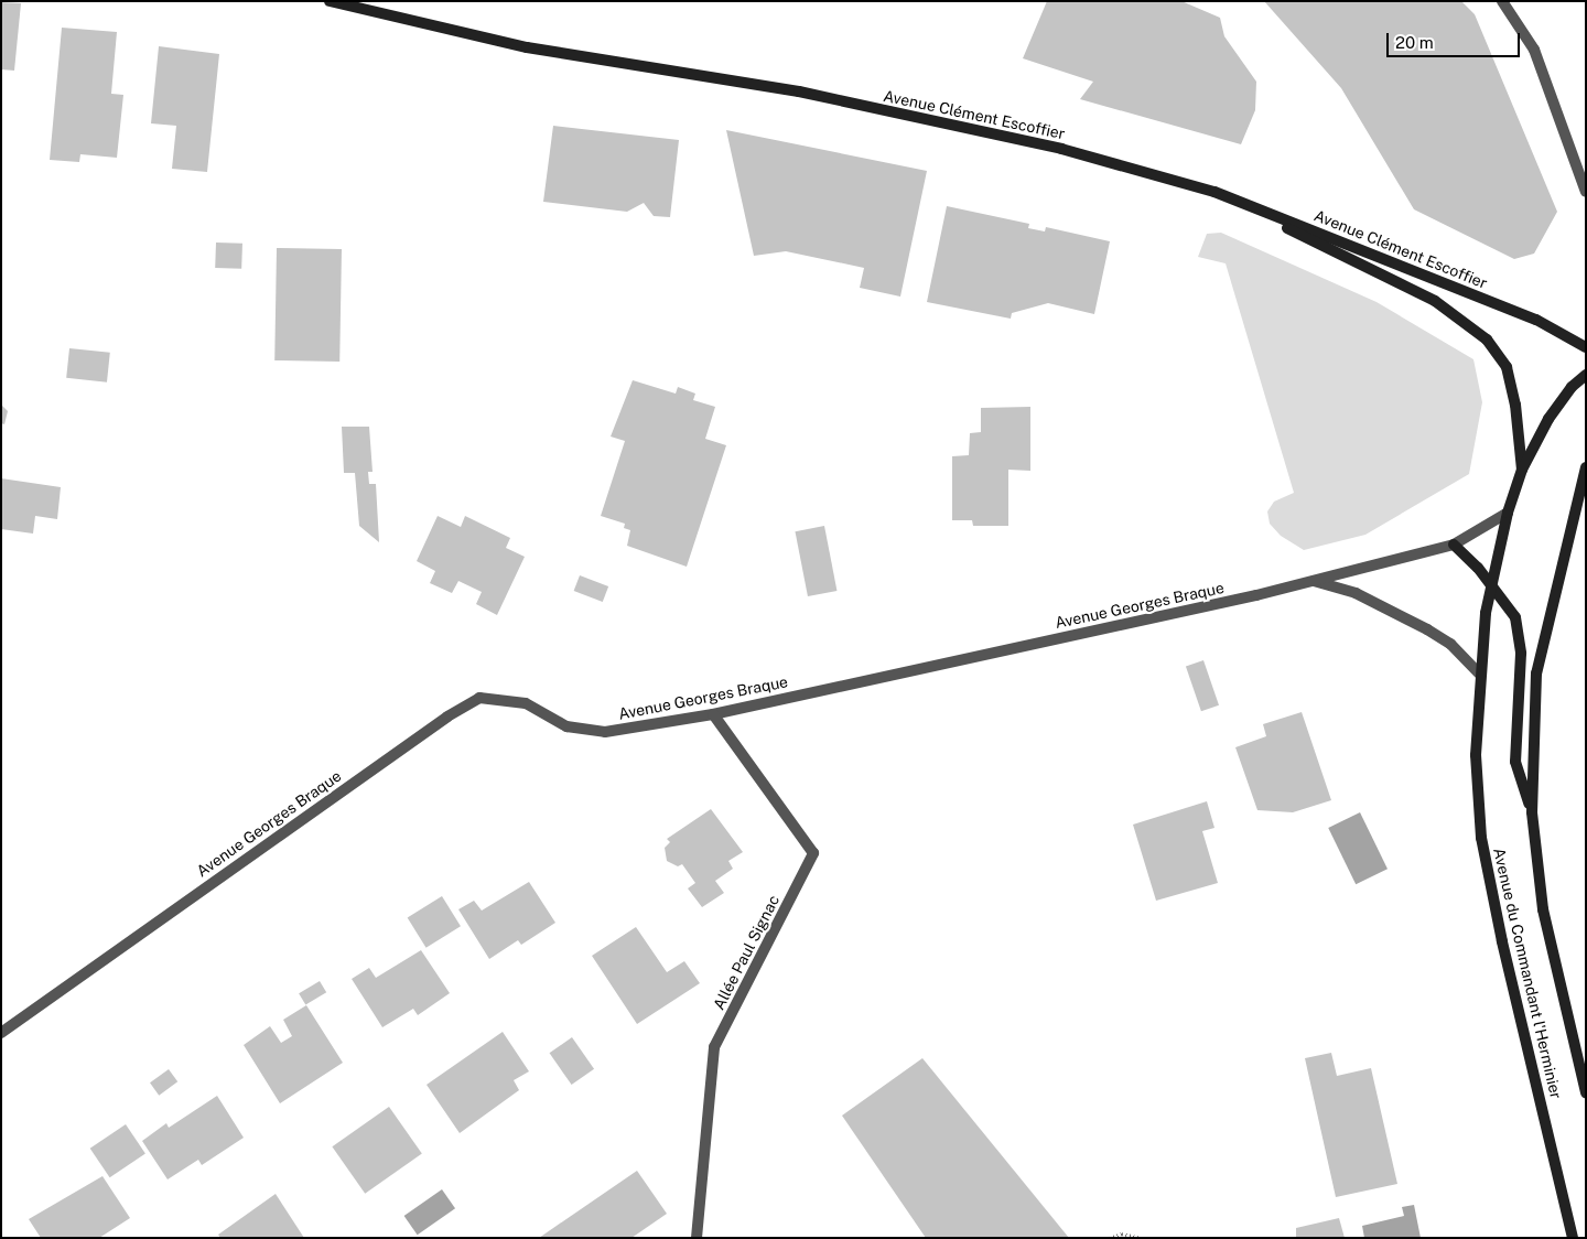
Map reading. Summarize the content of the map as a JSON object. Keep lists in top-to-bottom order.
{
  "streets": {
    "street": [
      "Avenue Clément Escoffier",
      "Avenue Georges Braque",
      "Allée Paul Signac",
      "Avenue du Commandant l'Herminier"
    ]
  },
  "crossings": [
    ["Avenue Georges Braque", "Allée Paul Signac"],
    ["Avenue Georges Braque", "Avenue du Commandant l'Herminier"]
  ],
  "scale_bar": "20 m"
}
